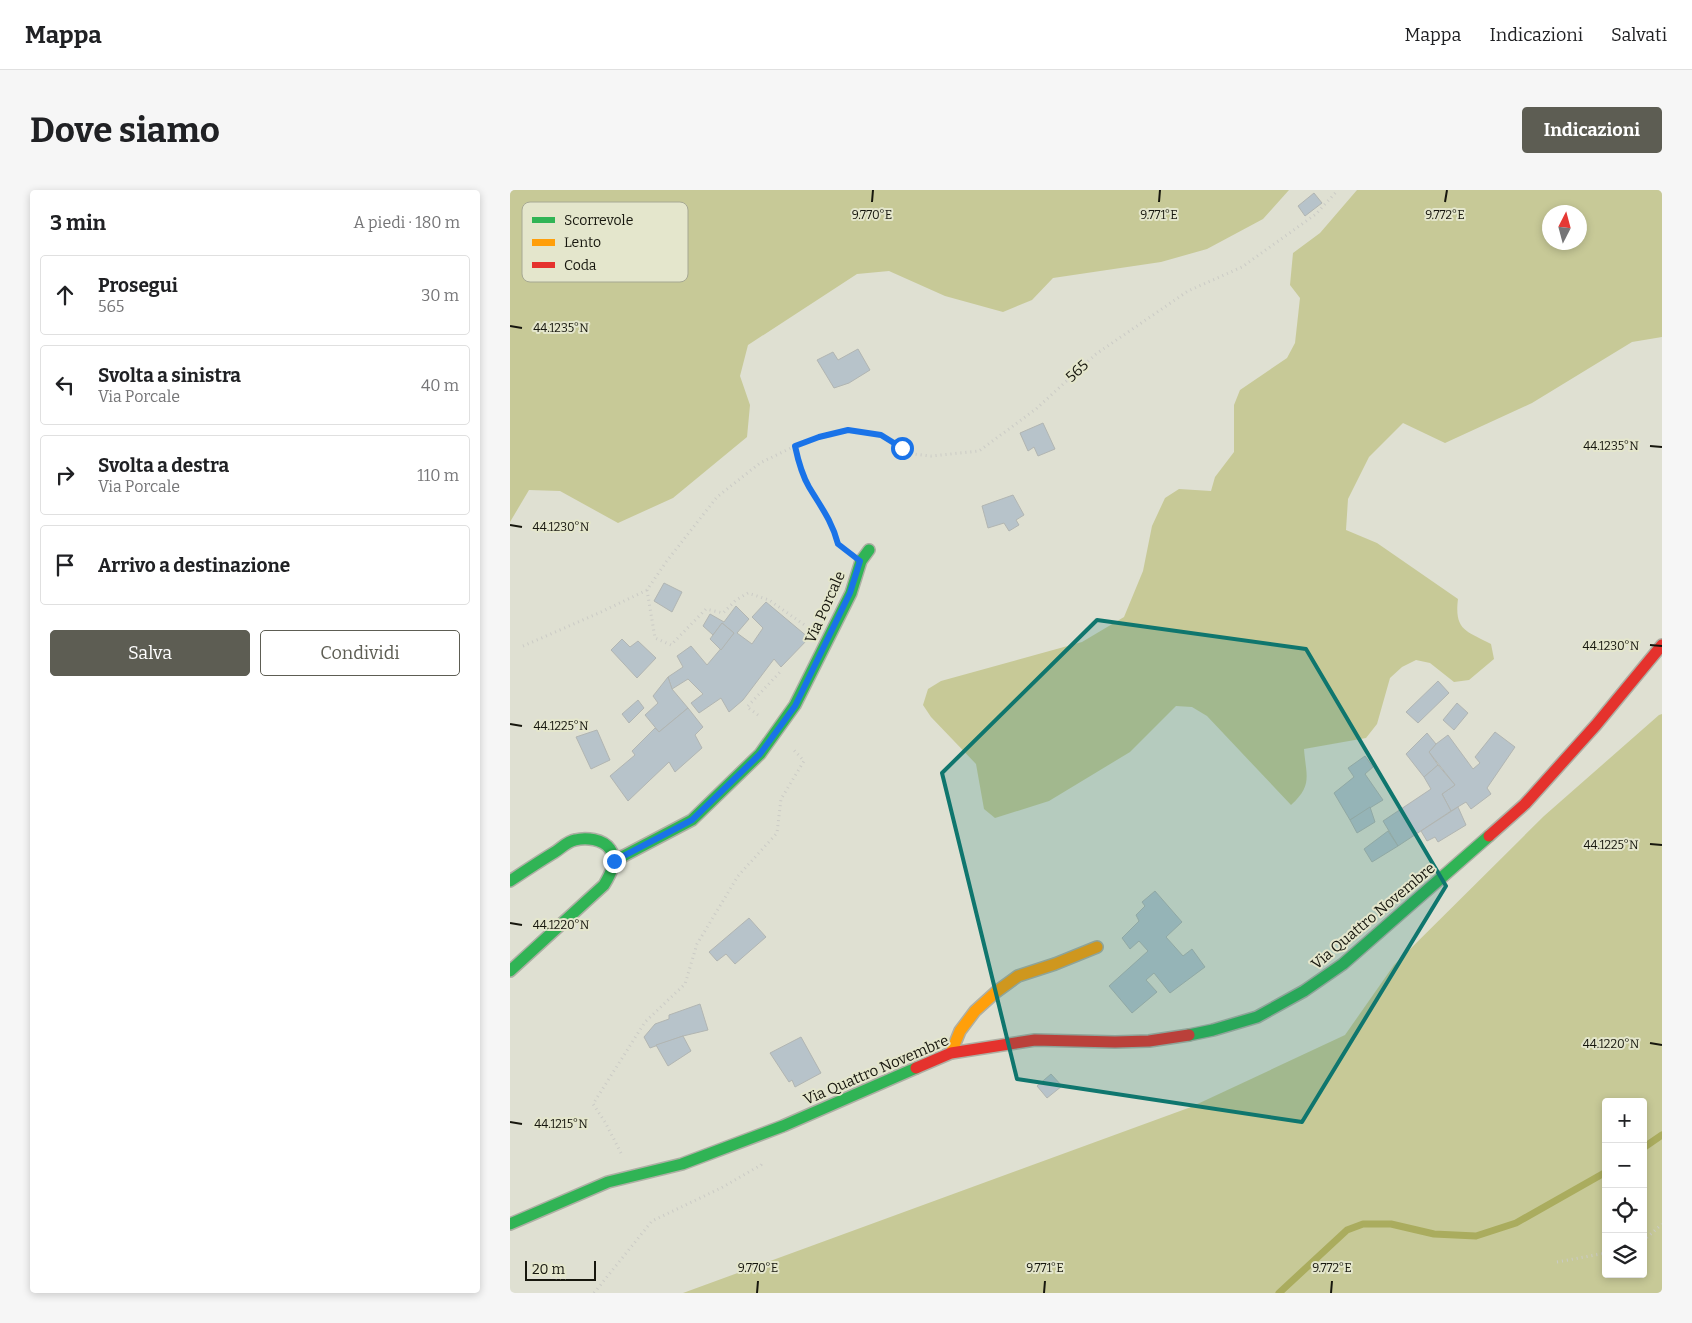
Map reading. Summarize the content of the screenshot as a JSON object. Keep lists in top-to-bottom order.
{
  "streets": {
    "street": ["Via Porcale", "Via Quattro Novembre"],
    "path": ["565"]
  },
  "crossings": [
    ["565", "Via Porcale"]
  ],
  "legend": ["Scorrevole", "Lento", "Coda"],
  "scale_bar": "20 m",
  "north": "top",
  "page": {
    "header": "Mappa",
    "nav": ["Mappa", "Indicazioni", "Salvati"],
    "buttons": [
      "Indicazioni",
      ["Salva", "Condividi"]
    ],
    "title": "Dove siamo",
    "heading": ["3 min", "A piedi · 180 m"],
    "list": [
      ["Prosegui", "565", "30 m"],
      ["Svolta a sinistra", "Via Porcale", "40 m"],
      ["Svolta a destra", "Via Porcale", "110 m"],
      "Arrivo a destinazione"
    ],
    "map_buttons": ["+", "−"],
    "scale": "20 m"
  },
  "coordinates": [
    "9.770°E",
    "9.771°E",
    "9.772°E",
    "44.1235°N",
    "44.1230°N",
    "44.1225°N",
    "44.1220°N",
    "44.1215°N"
  ]
}
